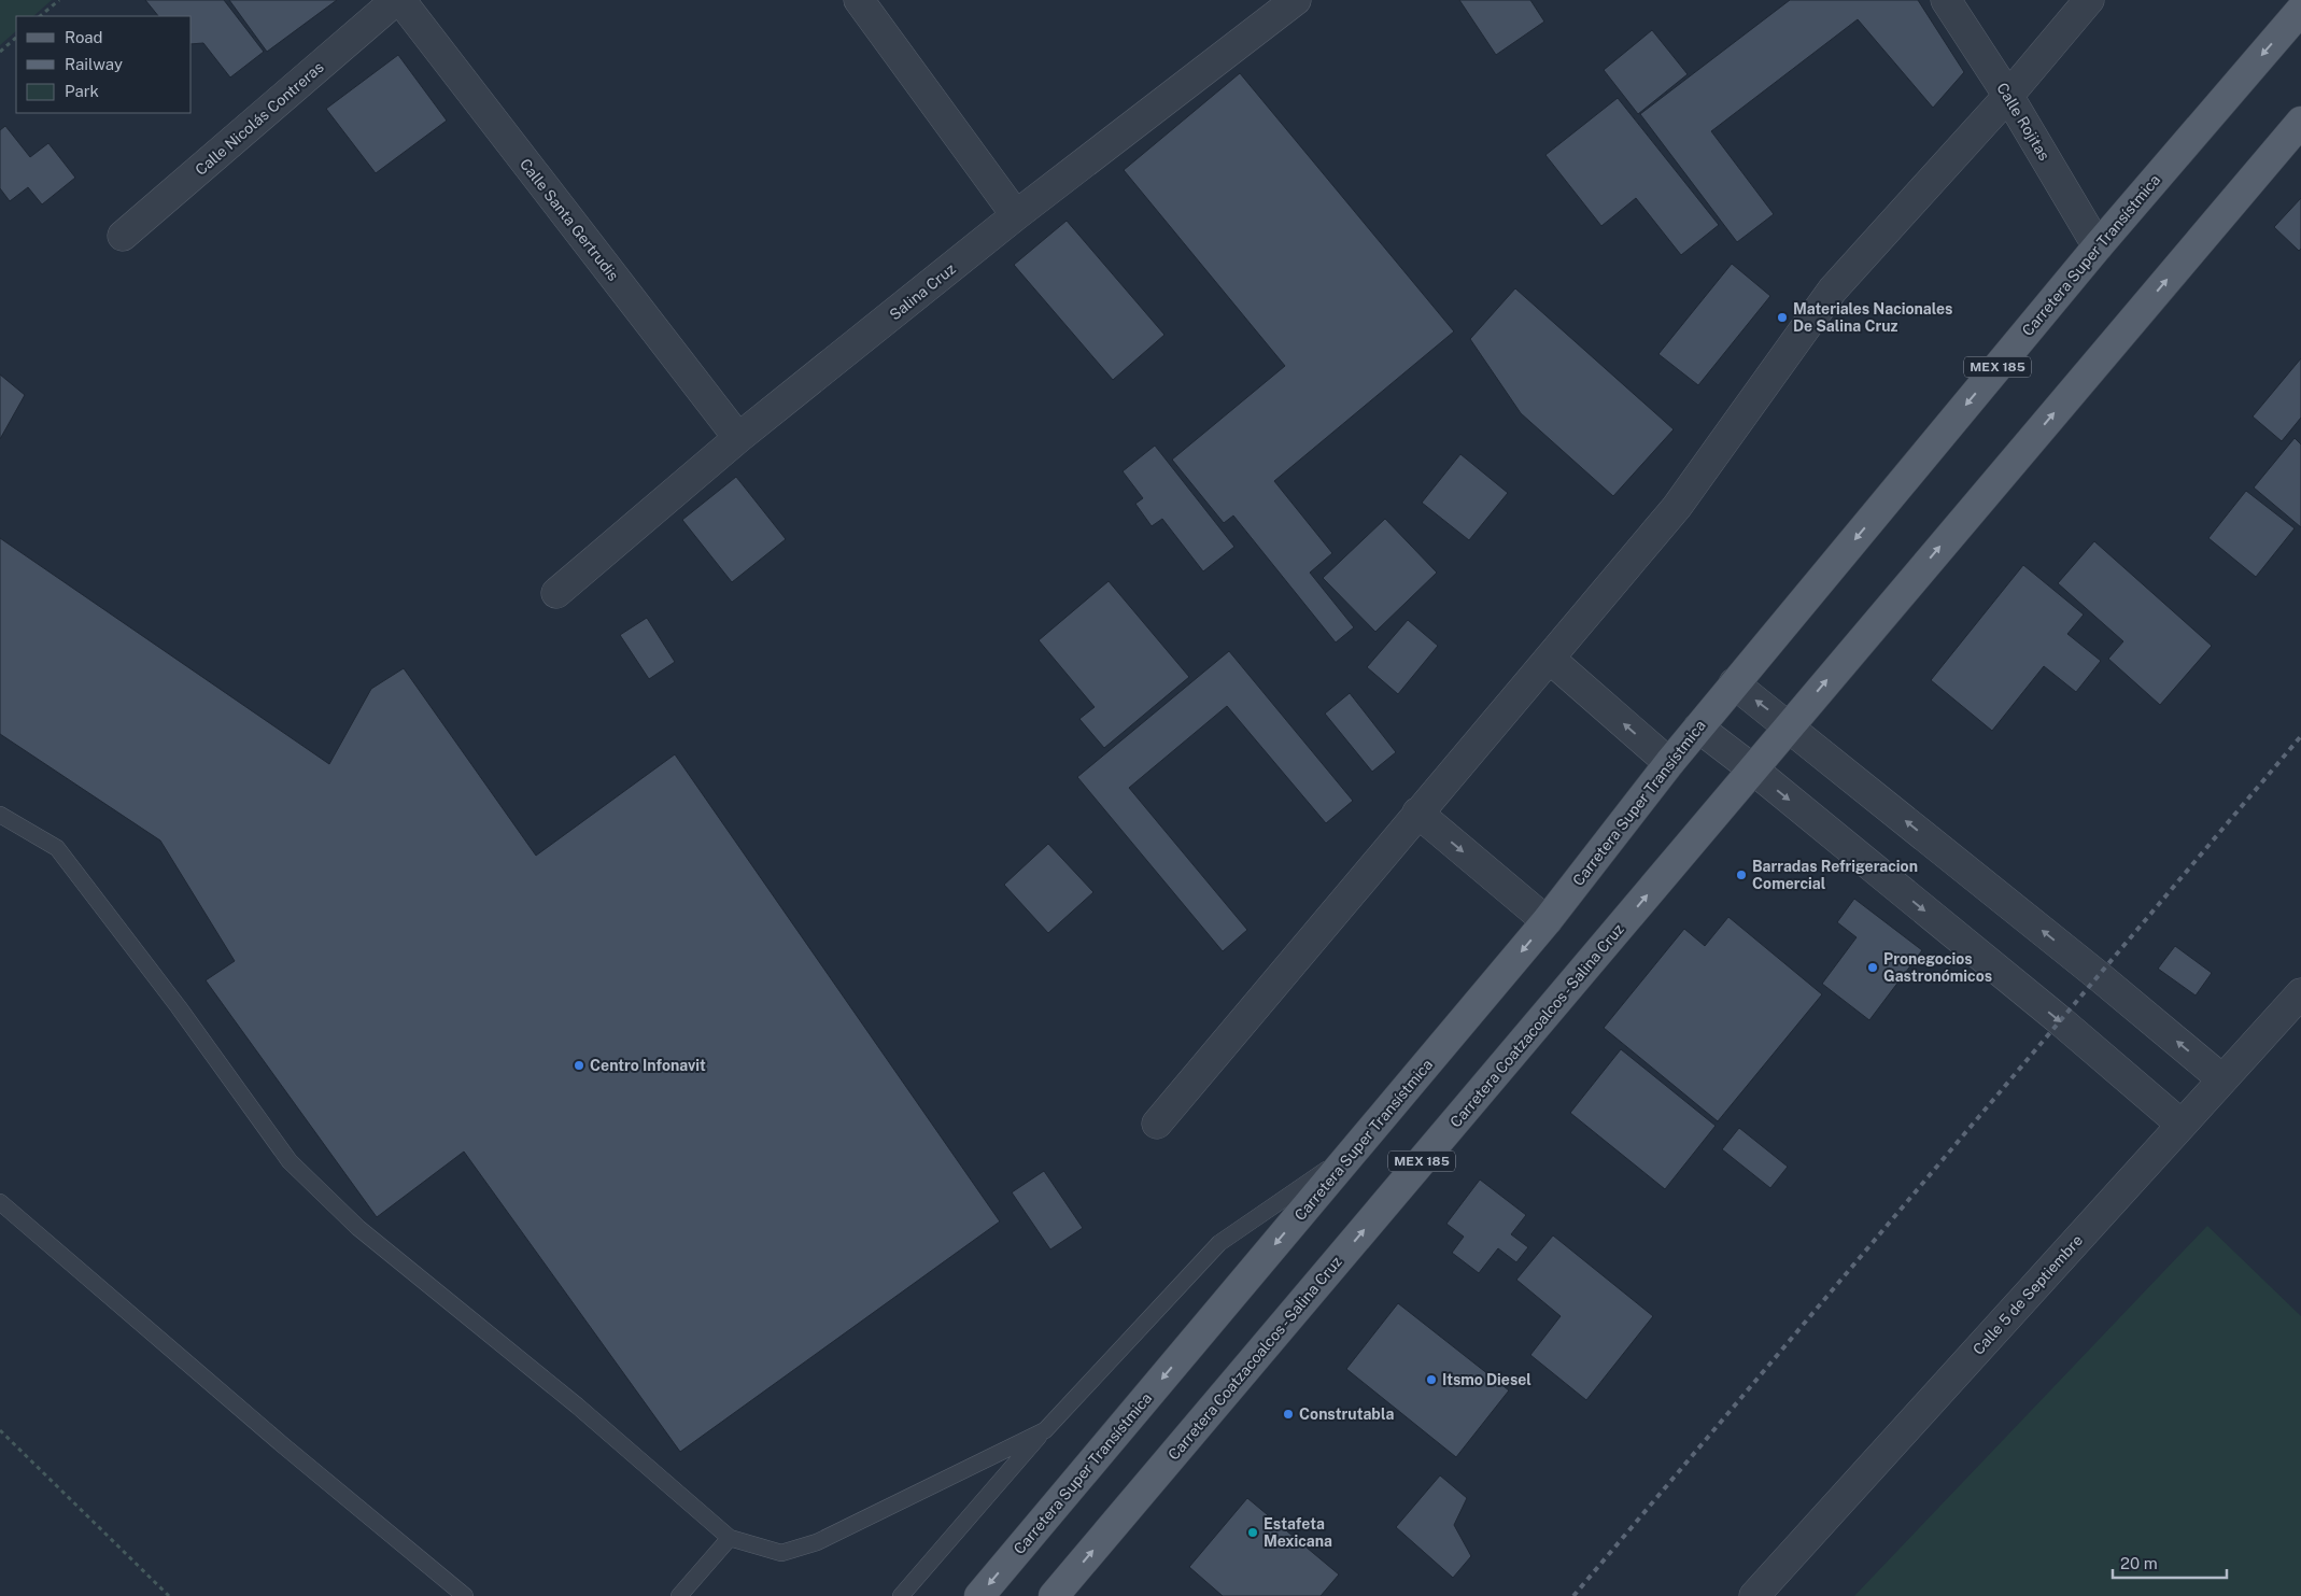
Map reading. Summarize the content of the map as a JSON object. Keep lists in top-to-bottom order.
{
  "streets": {
    "main road": ["Carretera Super Transístmica", "MEX 185", "Carretera Coatzacoalcos - Salina Cruz"],
    "street": [
      "Calle Nicolás Contreras",
      "Calle Rojitas",
      "Calle Santa Gertrudis",
      "Salina Cruz",
      "Calle 5 de Septiembre"
    ]
  },
  "crossings": [
    ["Calle Rojitas", "Carretera Super Transístmica"],
    ["Calle Santa Gertrudis", "Salina Cruz"],
    ["MEX 185", "Carretera Coatzacoalcos - Salina Cruz"]
  ],
  "one_way": ["Carretera Coatzacoalcos - Salina Cruz"],
  "places": [
    "Materiales Nacionales De Salina Cruz",
    "Barradas Refrigeracion Comercial",
    "Pronegocios Gastronómicos",
    "Centro Infonavit",
    "Itsmo Diesel",
    "Construtabla",
    "Estafeta Mexicana"
  ],
  "legend": ["Road", "Railway", "Park"],
  "scale_bar": "20 m"
}
